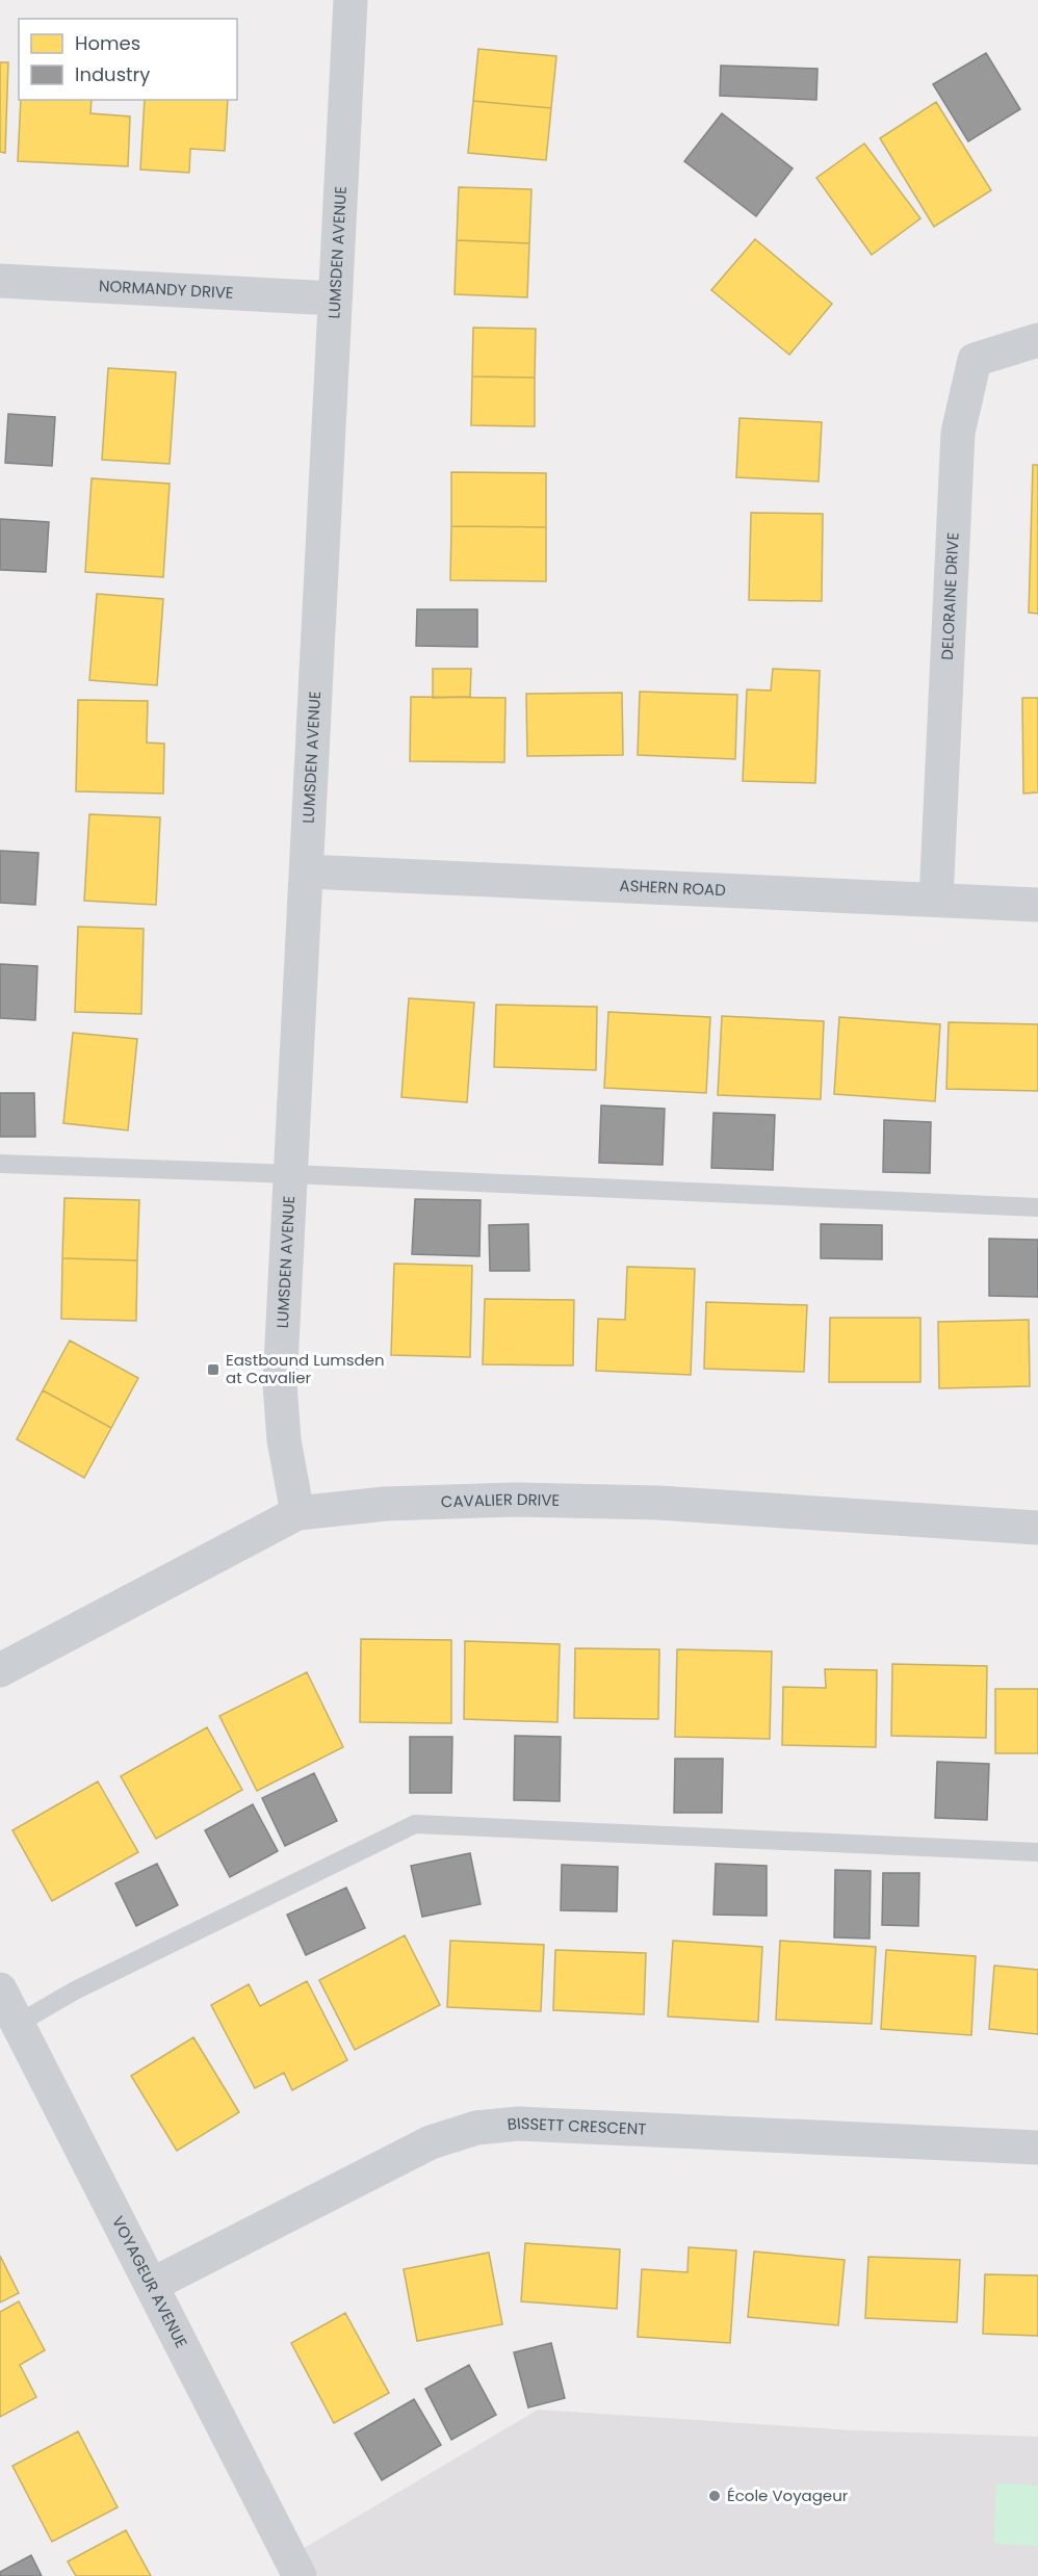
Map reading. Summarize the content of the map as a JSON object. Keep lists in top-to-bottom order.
{
  "streets": {
    "street": [
      "LUMSDEN AVENUE",
      "NORMANDY DRIVE",
      "DELORAINE DRIVE",
      "ASHERN ROAD",
      "CAVALIER DRIVE",
      "BISSETT CRESCENT",
      "VOYAGEUR AVENUE"
    ]
  },
  "crossings": [
    ["LUMSDEN AVENUE", "NORMANDY DRIVE"],
    ["LUMSDEN AVENUE", "ASHERN ROAD"],
    ["LUMSDEN AVENUE", "CAVALIER DRIVE"],
    ["DELORAINE DRIVE", "ASHERN ROAD"],
    ["BISSETT CRESCENT", "VOYAGEUR AVENUE"]
  ],
  "places": {
    "transit": ["Eastbound Lumsden at Cavalier"],
    "other": ["École Voyageur"]
  },
  "legend": ["Homes", "Industry"]
}
